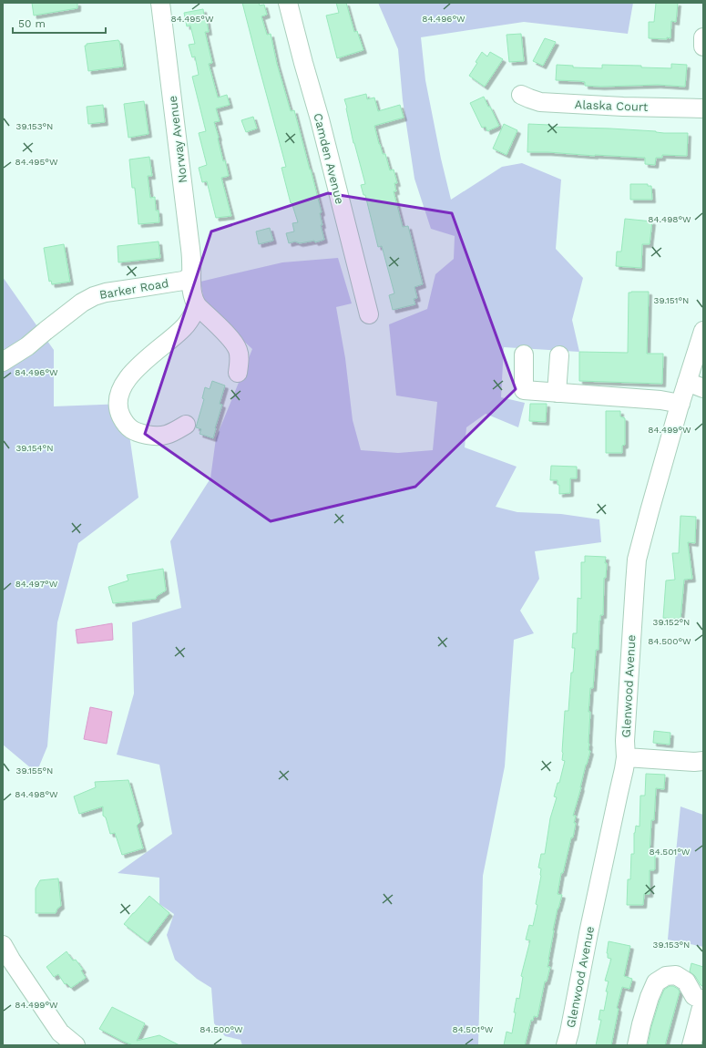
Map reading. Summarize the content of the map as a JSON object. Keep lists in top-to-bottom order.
{
  "streets": {
    "street": [
      "Alaska Court",
      "Norway Avenue",
      "Camden Avenue",
      "Barker Road",
      "Glenwood Avenue"
    ]
  },
  "crossings": [
    ["Norway Avenue", "Barker Road"]
  ],
  "scale_bar": "50 m",
  "coordinates": [
    "84.495°W",
    "84.496°W",
    "39.153°N",
    "84.498°W",
    "39.151°N",
    "84.499°W",
    "39.154°N",
    "84.497°W",
    "39.152°N",
    "84.500°W",
    "39.155°N",
    "84.501°W"
  ]
}
